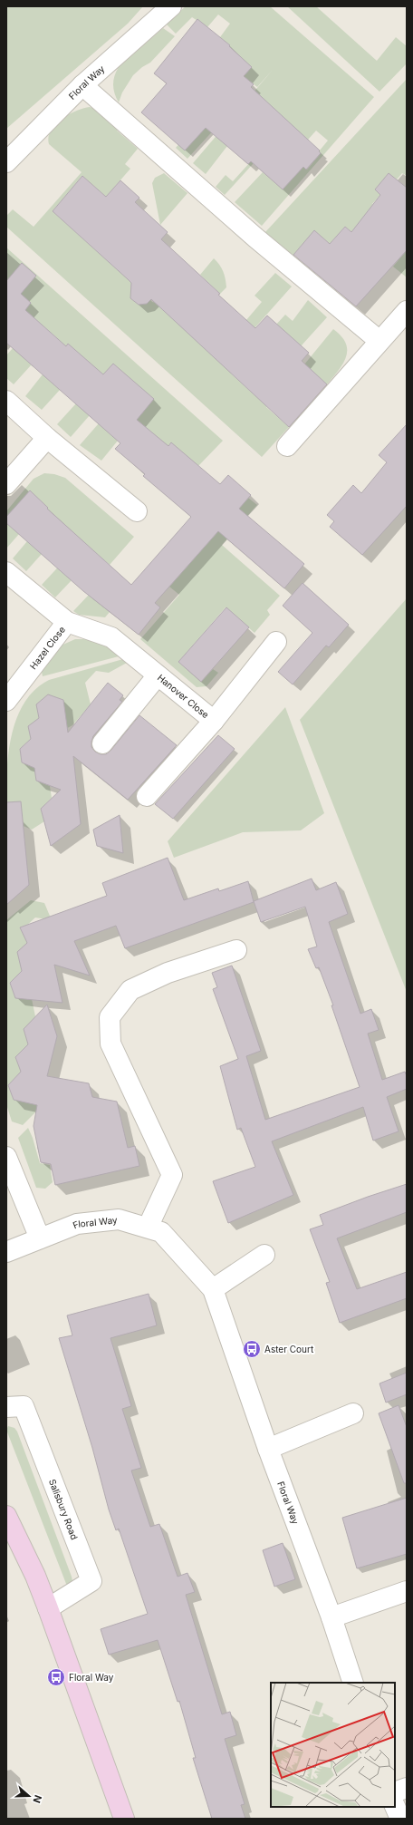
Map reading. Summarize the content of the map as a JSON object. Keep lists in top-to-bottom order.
{
  "streets": {
    "street": [
      "Floral Way",
      "Hazel Close",
      "Hanover Close",
      "Salisbury Road"
    ]
  },
  "crossings": [
    ["Hazel Close", "Hanover Close"]
  ],
  "places": {
    "bus stop": ["Aster Court", "Floral Way"]
  },
  "north": "right"
}
